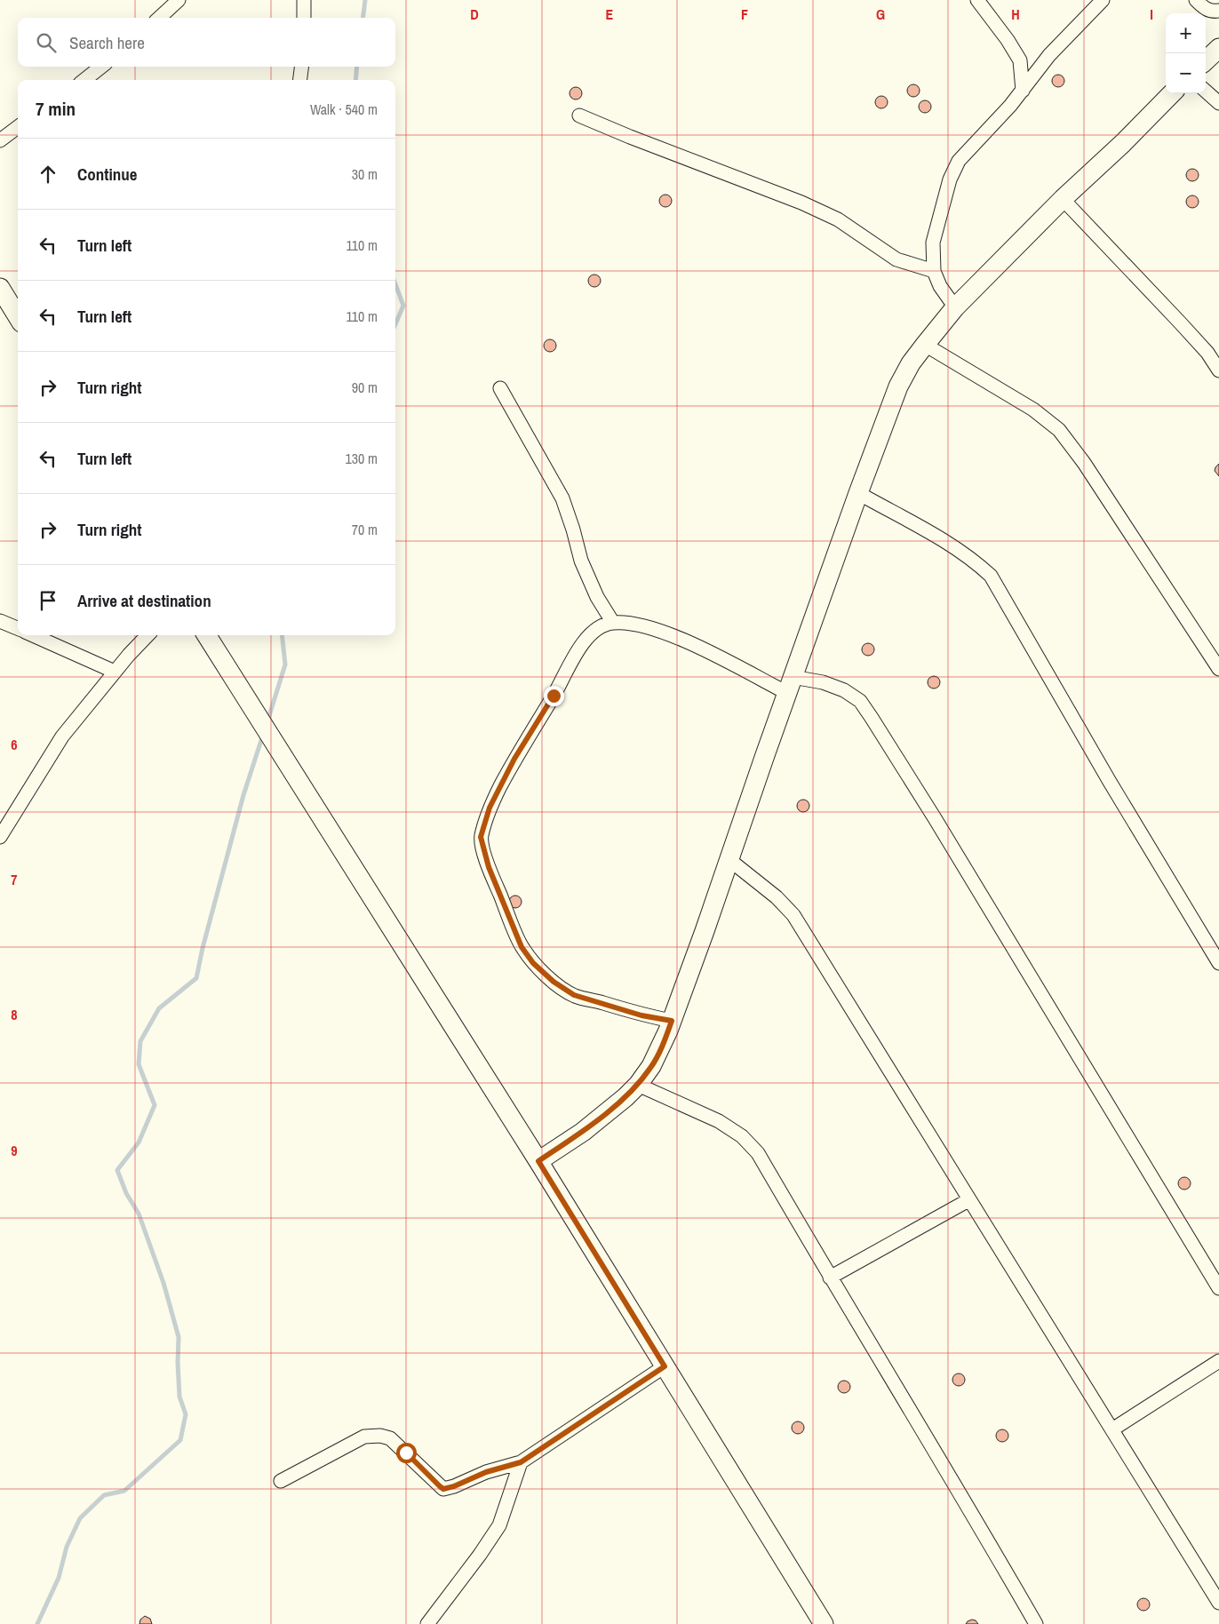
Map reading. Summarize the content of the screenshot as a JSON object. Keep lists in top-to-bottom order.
{
  "page": {
    "map_buttons": ["+", "−"],
    "search": "Search here",
    "heading": ["7 min", "Walk · 540 m"],
    "list": [
      ["Continue", "30 m"],
      ["Turn left", "110 m"],
      ["Turn left", "110 m"],
      ["Turn right", "90 m"],
      ["Turn left", "130 m"],
      ["Turn right", "70 m"],
      "Arrive at destination"
    ]
  },
  "grid": {
    "columns": [
      "D",
      "E",
      "F",
      "G",
      "H",
      "I"
    ],
    "rows": [
      "6",
      "7",
      "8",
      "9"
    ]
  }
}
